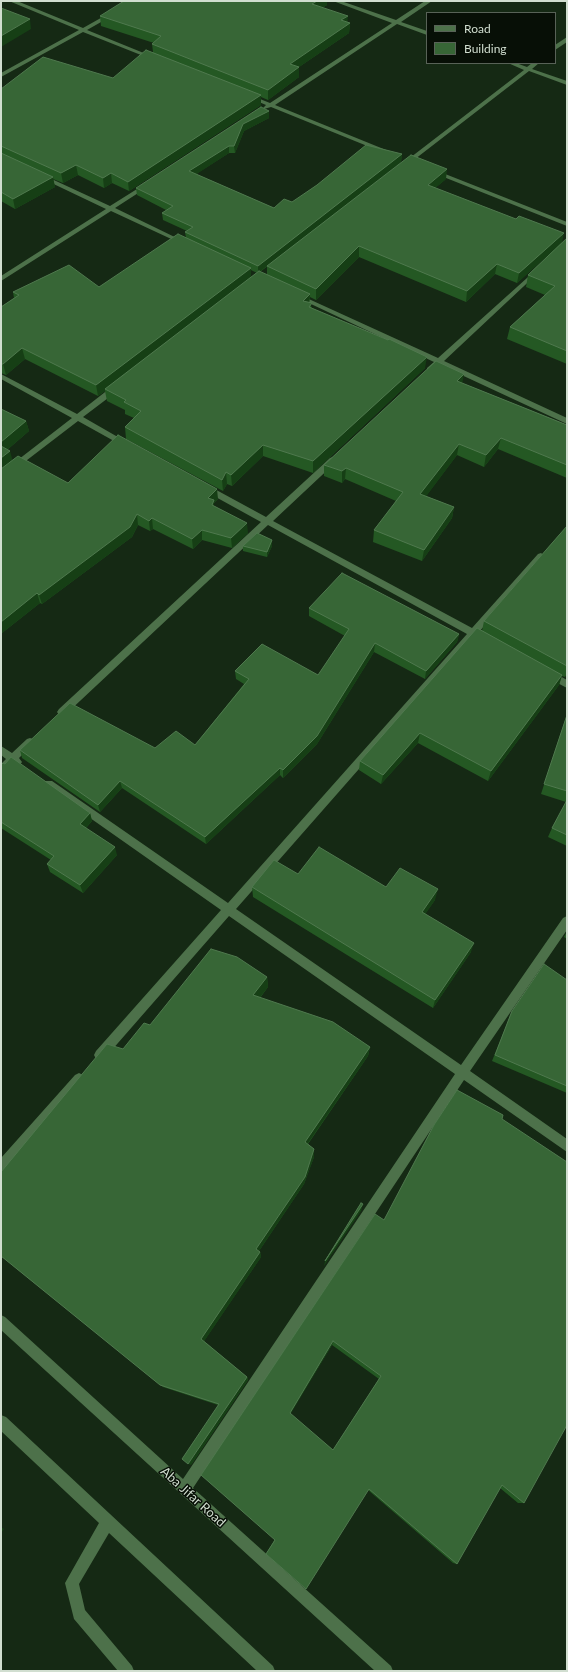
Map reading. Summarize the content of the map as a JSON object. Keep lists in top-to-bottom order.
{
  "streets": {
    "street": ["Aba Jifar Road"]
  },
  "legend": ["Road", "Building"]
}
